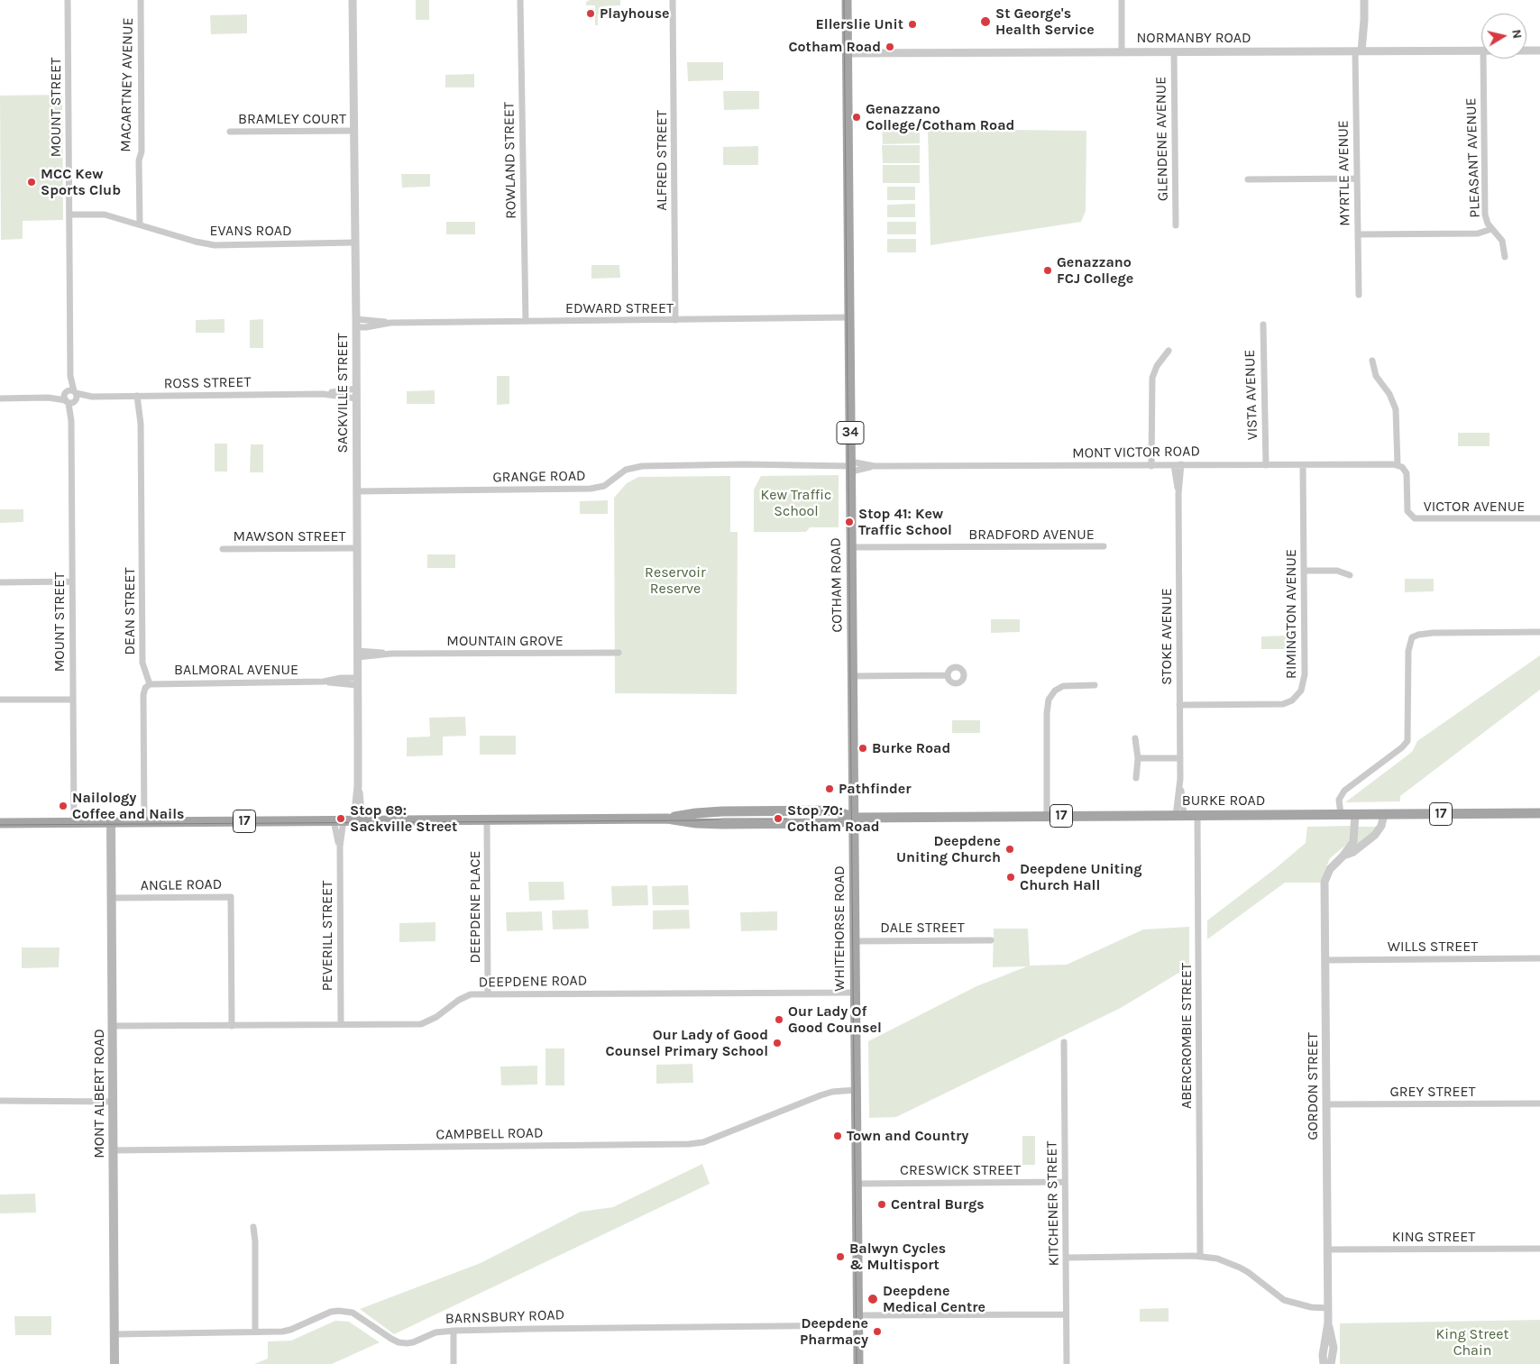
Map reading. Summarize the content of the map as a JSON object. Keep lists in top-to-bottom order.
{
  "streets": {
    "main road": [
      "34",
      "COTHAM ROAD",
      "BURKE ROAD",
      "17",
      "WHITEHORSE ROAD",
      "MONT ALBERT ROAD"
    ],
    "street": [
      "NORMANBY ROAD",
      "MACARTNEY AVENUE",
      "MOUNT STREET",
      "BRAMLEY COURT",
      "GLENDENE AVENUE",
      "PLEASANT AVENUE",
      "ROWLAND STREET",
      "ALFRED STREET",
      "MYRTLE AVENUE",
      "EVANS ROAD",
      "EDWARD STREET",
      "ROSS STREET",
      "SACKVILLE STREET",
      "VISTA AVENUE",
      "MONT VICTOR ROAD",
      "GRANGE ROAD",
      "VICTOR AVENUE",
      "BRADFORD AVENUE",
      "MAWSON STREET",
      "DEAN STREET",
      "RIMINGTON AVENUE",
      "STOKE AVENUE",
      "MOUNTAIN GROVE",
      "BALMORAL AVENUE",
      "ANGLE ROAD",
      "DEEPDENE PLACE",
      "DALE STREET",
      "PEVERILL STREET",
      "WILLS STREET",
      "DEEPDENE ROAD",
      "ABERCROMBIE STREET",
      "GORDON STREET",
      "GREY STREET",
      "CAMPBELL ROAD",
      "CRESWICK STREET",
      "KITCHENER STREET",
      "KING STREET",
      "BARNSBURY ROAD"
    ]
  },
  "crossings": [
    ["NORMANBY ROAD", "GLENDENE AVENUE"],
    ["NORMANBY ROAD", "MYRTLE AVENUE"],
    ["NORMANBY ROAD", "COTHAM ROAD"],
    ["MACARTNEY AVENUE", "EVANS ROAD"],
    ["MOUNT STREET", "EVANS ROAD"],
    ["MOUNT STREET", "ROSS STREET"],
    ["MOUNT STREET", "BURKE ROAD"],
    ["BRAMLEY COURT", "SACKVILLE STREET"],
    ["ROWLAND STREET", "EDWARD STREET"],
    ["ALFRED STREET", "EDWARD STREET"],
    ["EVANS ROAD", "SACKVILLE STREET"],
    ["EDWARD STREET", "SACKVILLE STREET"],
    ["EDWARD STREET", "COTHAM ROAD"],
    ["ROSS STREET", "SACKVILLE STREET"],
    ["ROSS STREET", "DEAN STREET"],
    ["SACKVILLE STREET", "GRANGE ROAD"],
    ["SACKVILLE STREET", "MAWSON STREET"],
    ["SACKVILLE STREET", "MOUNTAIN GROVE"],
    ["SACKVILLE STREET", "BALMORAL AVENUE"],
    ["SACKVILLE STREET", "BURKE ROAD"],
    ["SACKVILLE STREET", "PEVERILL STREET"],
    ["VISTA AVENUE", "MONT VICTOR ROAD"],
    ["MONT VICTOR ROAD", "GRANGE ROAD"],
    ["MONT VICTOR ROAD", "VICTOR AVENUE"],
    ["MONT VICTOR ROAD", "COTHAM ROAD"],
    ["MONT VICTOR ROAD", "RIMINGTON AVENUE"],
    ["MONT VICTOR ROAD", "STOKE AVENUE"],
    ["GRANGE ROAD", "COTHAM ROAD"],
    ["BRADFORD AVENUE", "COTHAM ROAD"],
    ["COTHAM ROAD", "BURKE ROAD"],
    ["COTHAM ROAD", "WHITEHORSE ROAD"],
    ["DEAN STREET", "BALMORAL AVENUE"],
    ["RIMINGTON AVENUE", "STOKE AVENUE"],
    ["STOKE AVENUE", "BURKE ROAD"],
    ["BURKE ROAD", "DEEPDENE PLACE"],
    ["BURKE ROAD", "WHITEHORSE ROAD"],
    ["BURKE ROAD", "PEVERILL STREET"],
    ["BURKE ROAD", "ABERCROMBIE STREET"],
    ["BURKE ROAD", "GORDON STREET"],
    ["BURKE ROAD", "MONT ALBERT ROAD"],
    ["ANGLE ROAD", "DEEPDENE ROAD"],
    ["ANGLE ROAD", "MONT ALBERT ROAD"],
    ["DEEPDENE PLACE", "DEEPDENE ROAD"],
    ["DALE STREET", "WHITEHORSE ROAD"],
    ["WHITEHORSE ROAD", "DEEPDENE ROAD"],
    ["WHITEHORSE ROAD", "CAMPBELL ROAD"],
    ["WHITEHORSE ROAD", "CRESWICK STREET"],
    ["WHITEHORSE ROAD", "BARNSBURY ROAD"],
    ["PEVERILL STREET", "DEEPDENE ROAD"],
    ["WILLS STREET", "GORDON STREET"],
    ["DEEPDENE ROAD", "MONT ALBERT ROAD"],
    ["GORDON STREET", "GREY STREET"],
    ["GORDON STREET", "KING STREET"],
    ["MONT ALBERT ROAD", "CAMPBELL ROAD"],
    ["MONT ALBERT ROAD", "BARNSBURY ROAD"],
    ["CRESWICK STREET", "KITCHENER STREET"],
    ["KITCHENER STREET", "BARNSBURY ROAD"]
  ],
  "parks": ["Kew Traffic School", "Reservoir Reserve", "King Street Chain"],
  "places": [
    "Playhouse",
    "St George's Health Service",
    "Ellerslie Unit",
    "Cotham Road",
    "Genazzano College/Cotham Road",
    "MCC Kew Sports Club",
    "Genazzano FCJ College",
    "Stop 41: Kew Traffic School",
    "Burke Road",
    "Pathfinder",
    "Nailology Coffee and Nails",
    "Stop 69: Sackville Street",
    "Stop 70: Cotham Road",
    "Deepdene Uniting Church",
    "Deepdene Uniting Church Hall",
    "Our Lady Of Good Counsel",
    "Our Lady of Good Counsel Primary School",
    "Town and Country",
    "Central Burgs",
    "Balwyn Cycles & Multisport",
    "Deepdene Medical Centre",
    "Deepdene Pharmacy"
  ],
  "north": "right"
}
